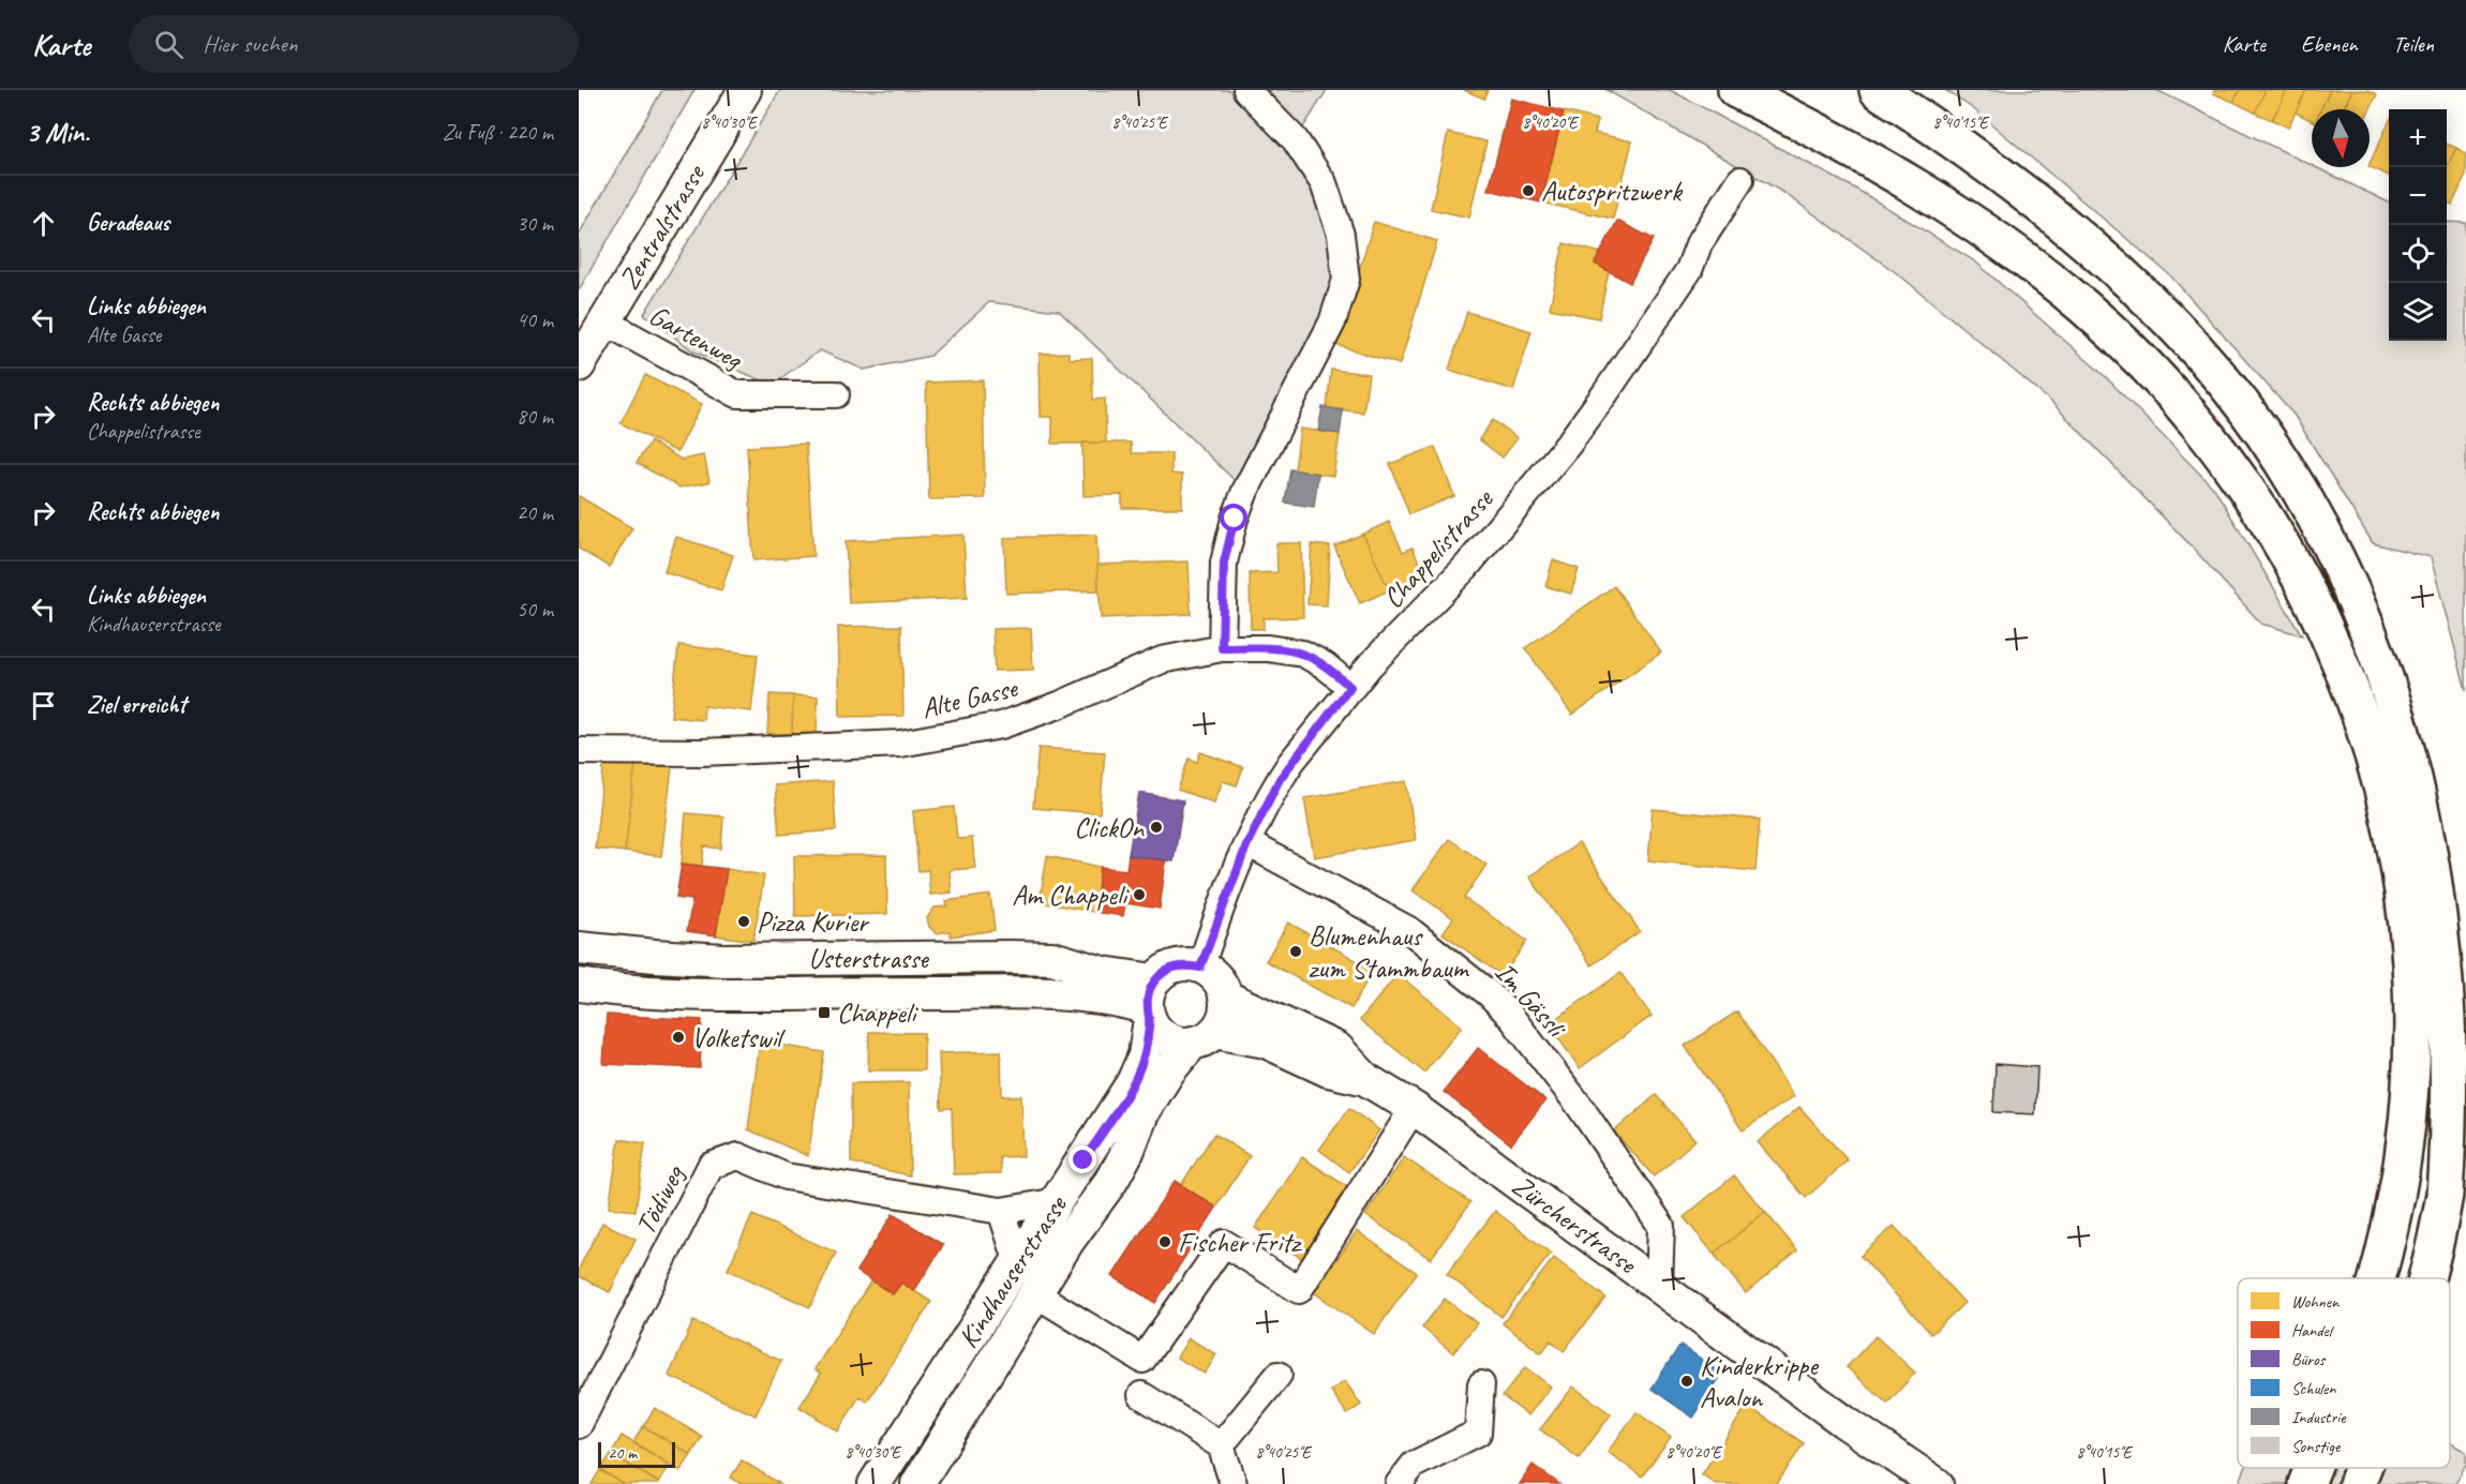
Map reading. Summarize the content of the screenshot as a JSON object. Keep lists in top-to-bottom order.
{
  "streets": {
    "main road": [
      "Zentralstrasse",
      "Usterstrasse",
      "Zürcherstrasse",
      "Kindhauserstrasse"
    ],
    "street": [
      "Gartenweg",
      "Chappelistrasse",
      "Alte Gasse",
      "Im Gässli",
      "Tödiweg"
    ]
  },
  "crossings": [
    ["Zentralstrasse", "Gartenweg"],
    ["Chappelistrasse", "Alte Gasse"],
    ["Chappelistrasse", "Usterstrasse"],
    ["Chappelistrasse", "Im Gässli"],
    ["Chappelistrasse", "Zürcherstrasse"],
    ["Chappelistrasse", "Kindhauserstrasse"],
    ["Usterstrasse", "Zürcherstrasse"],
    ["Usterstrasse", "Kindhauserstrasse"],
    ["Im Gässli", "Zürcherstrasse"],
    ["Tödiweg", "Kindhauserstrasse"],
    ["Zürcherstrasse", "Kindhauserstrasse"]
  ],
  "places": {
    "other": [
      "Autospritzwerk",
      "ClickOn",
      "Am Chappeli",
      "Pizza Kurier",
      "Blumenhaus zum Stammbaum",
      "Volketswil",
      "Fischer Fritz",
      "Kinderkrippe Avalon"
    ],
    "transit": ["Chappeli"]
  },
  "legend": [
    "Wohnen",
    "Handel",
    "Büros",
    "Schulen",
    "Industrie",
    "Sonstige"
  ],
  "scale_bar": "20 m",
  "north": "bottom",
  "page": {
    "header": "Karte",
    "search": "Hier suchen",
    "nav": ["Karte", "Ebenen", "Teilen"],
    "heading": ["3 Min.", "Zu Fuß · 220 m"],
    "map_buttons": ["+", "−"],
    "list": [
      ["Geradeaus", "30 m"],
      ["Links abbiegen", "Alte Gasse", "40 m"],
      ["Rechts abbiegen", "Chappelistrasse", "80 m"],
      ["Rechts abbiegen", "20 m"],
      ["Links abbiegen", "Kindhauserstrasse", "50 m"],
      "Ziel erreicht"
    ],
    "scale": "20 m"
  },
  "coordinates": [
    "8°40'30\"E",
    "8°40'25\"E",
    "8°40'20\"E",
    "8°40'15\"E"
  ]
}
